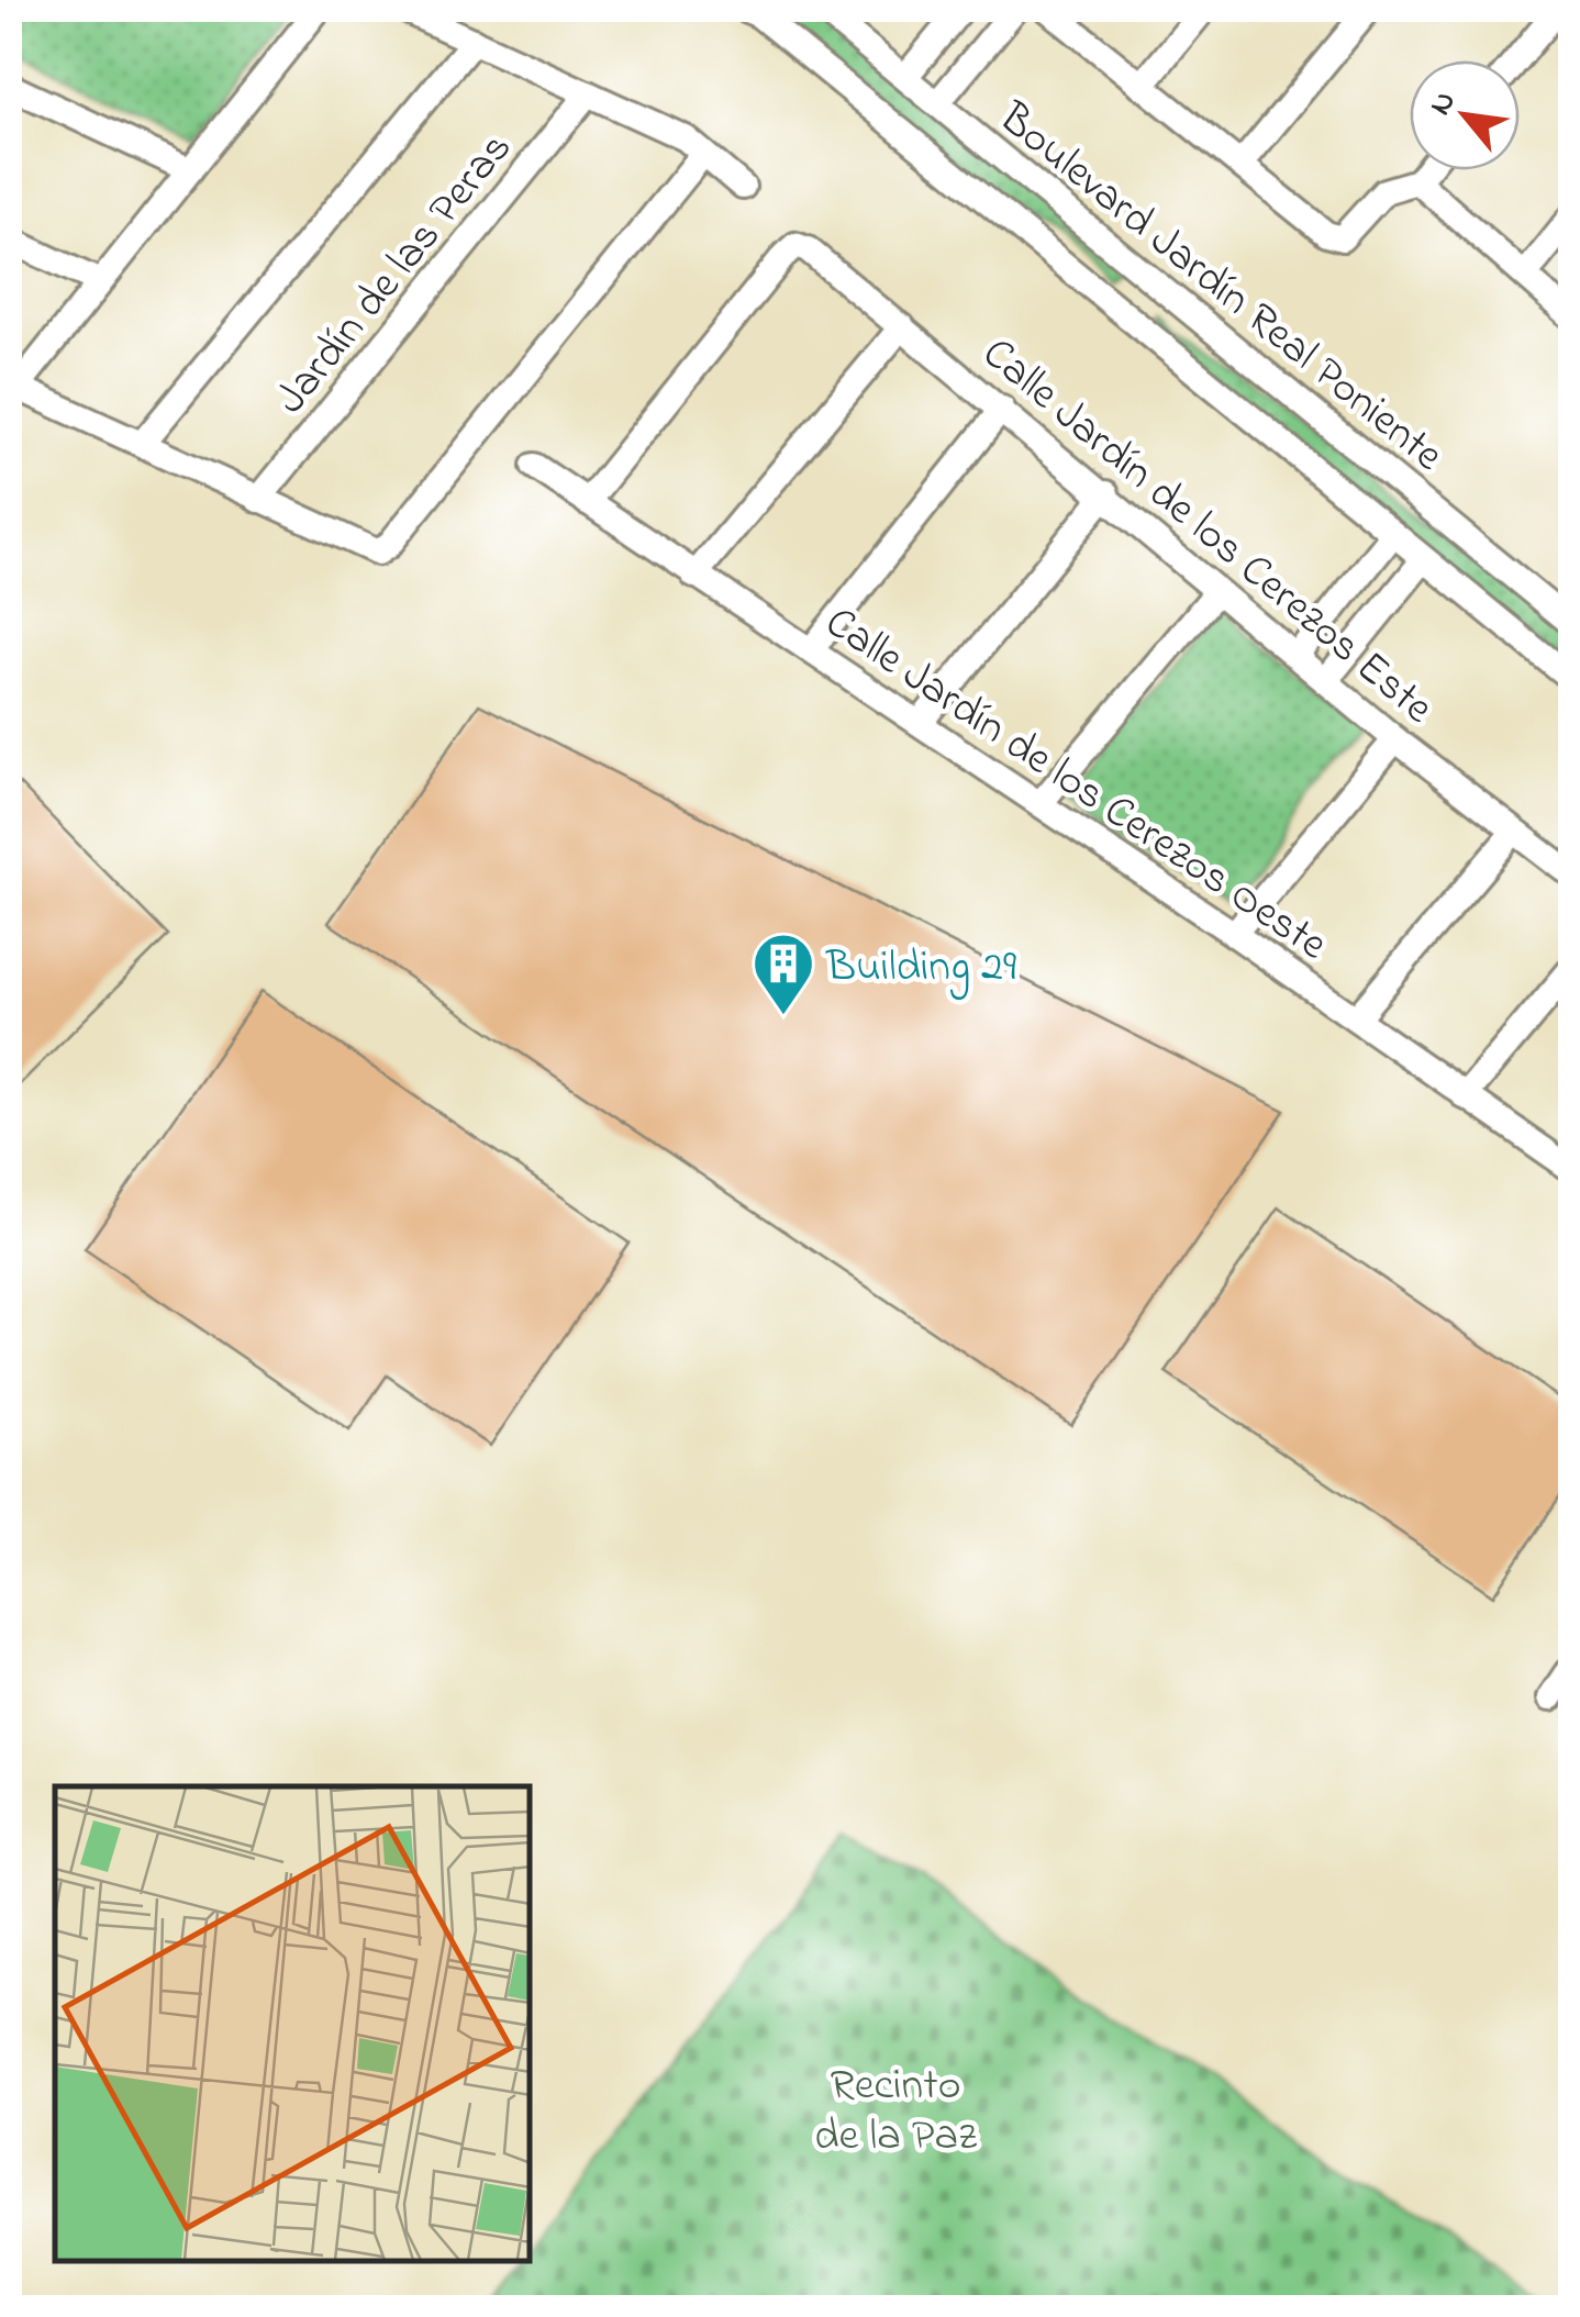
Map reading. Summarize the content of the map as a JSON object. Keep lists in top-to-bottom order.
{
  "streets": {
    "street": [
      "Jardín de las Peras",
      "Boulevard Jardín Real Poniente",
      "Calle Jardín de los Cerezos Este",
      "Calle Jardín de los Cerezos Oeste"
    ]
  },
  "crossings": [
    ["Boulevard Jardín Real Poniente", "Calle Jardín de los Cerezos Este"],
    ["Calle Jardín de los Cerezos Este", "Calle Jardín de los Cerezos Oeste"]
  ],
  "parks": ["Recinto de la Paz"],
  "places": {
    "building": ["Building 29"]
  },
  "north": "top left"
}
